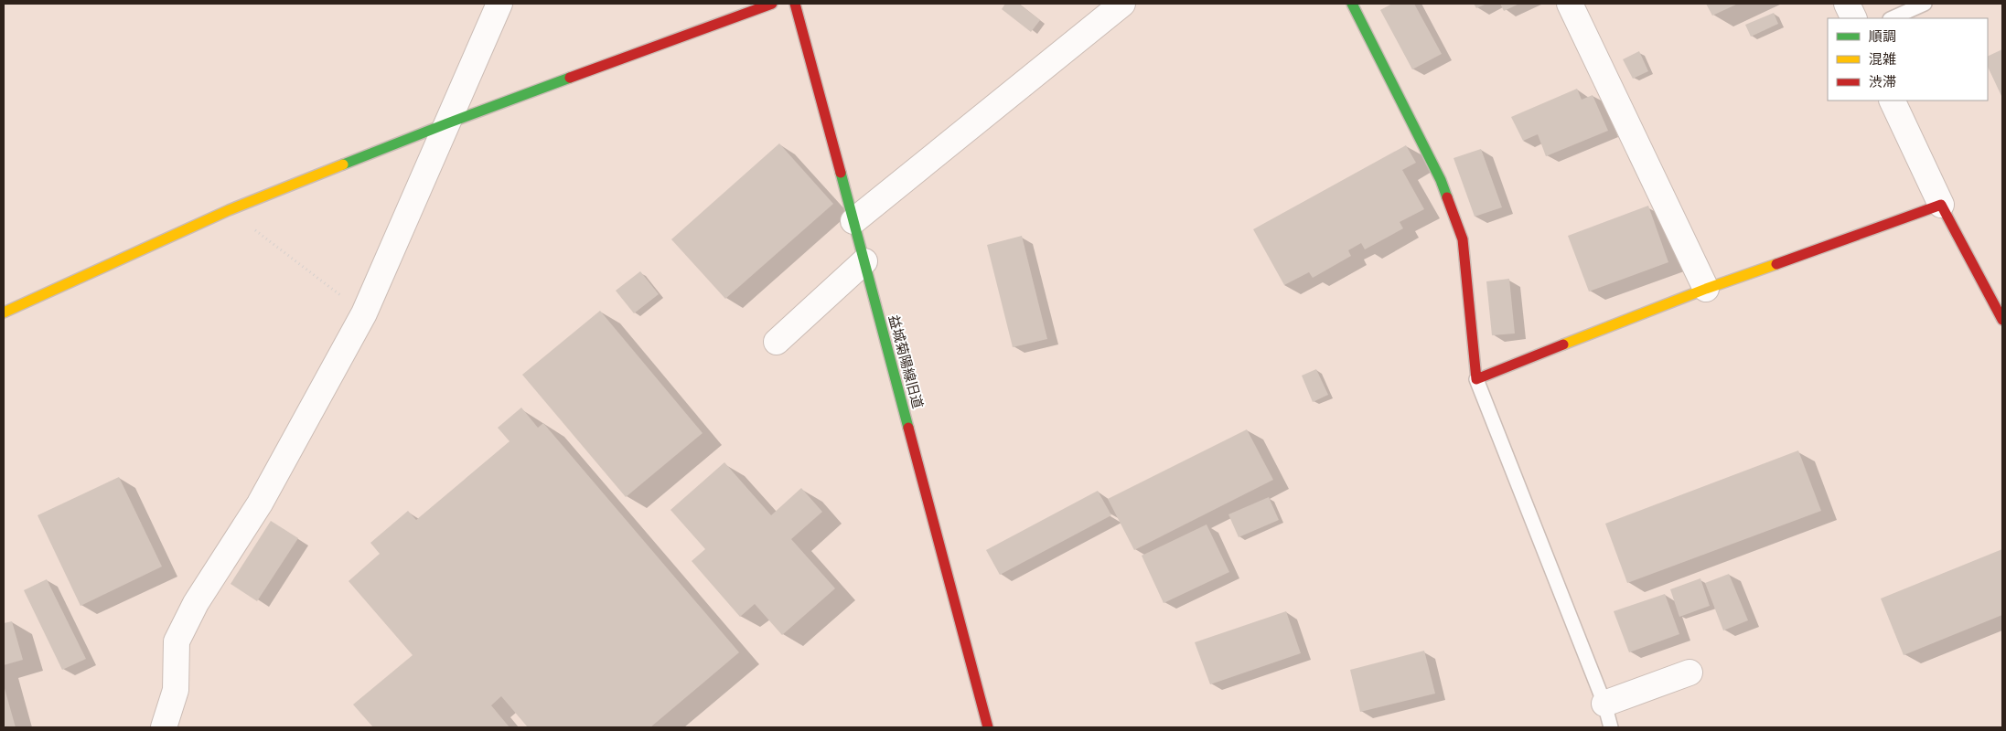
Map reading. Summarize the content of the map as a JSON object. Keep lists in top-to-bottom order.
{
  "streets": {
    "street": ["益城菊陽線旧道"]
  },
  "legend": ["順調", "混雑", "渋滞"]
}
